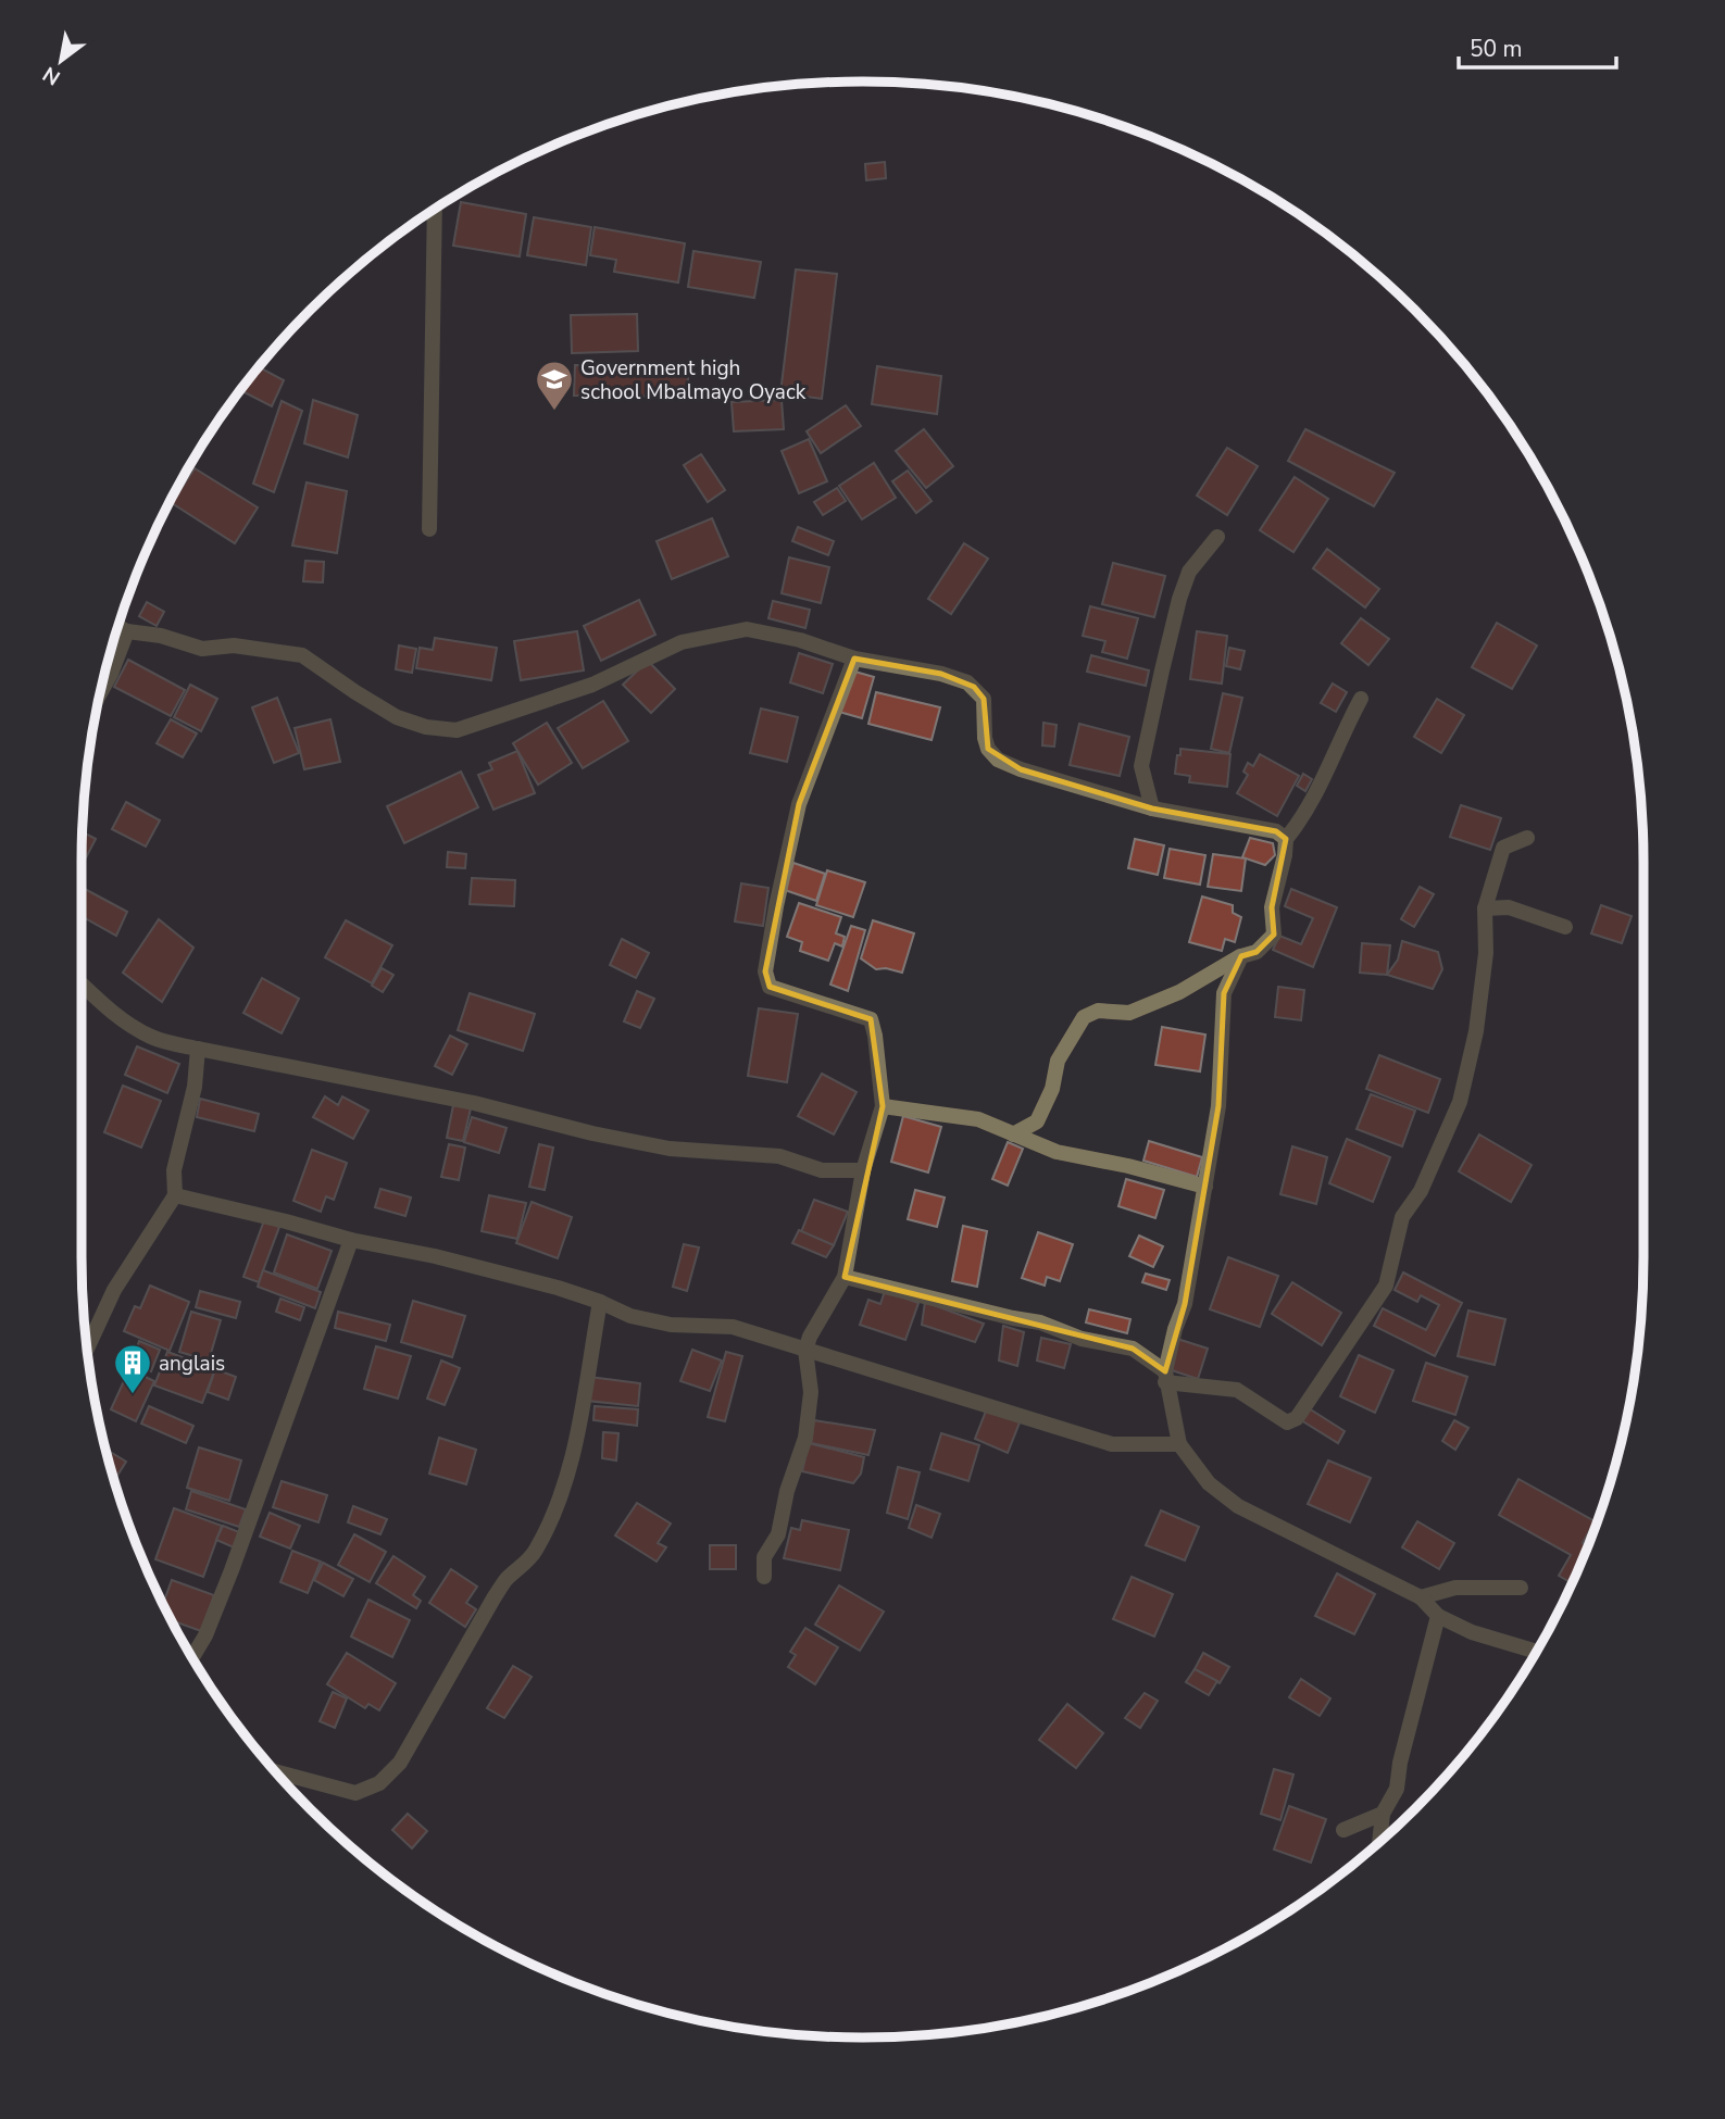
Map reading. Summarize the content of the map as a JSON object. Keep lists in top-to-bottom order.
{
  "places": {
    "school or university": ["Government high school Mbalmayo Oyack"],
    "building": ["anglais"]
  },
  "scale_bar": "50 m",
  "north": "bottom left"
}
